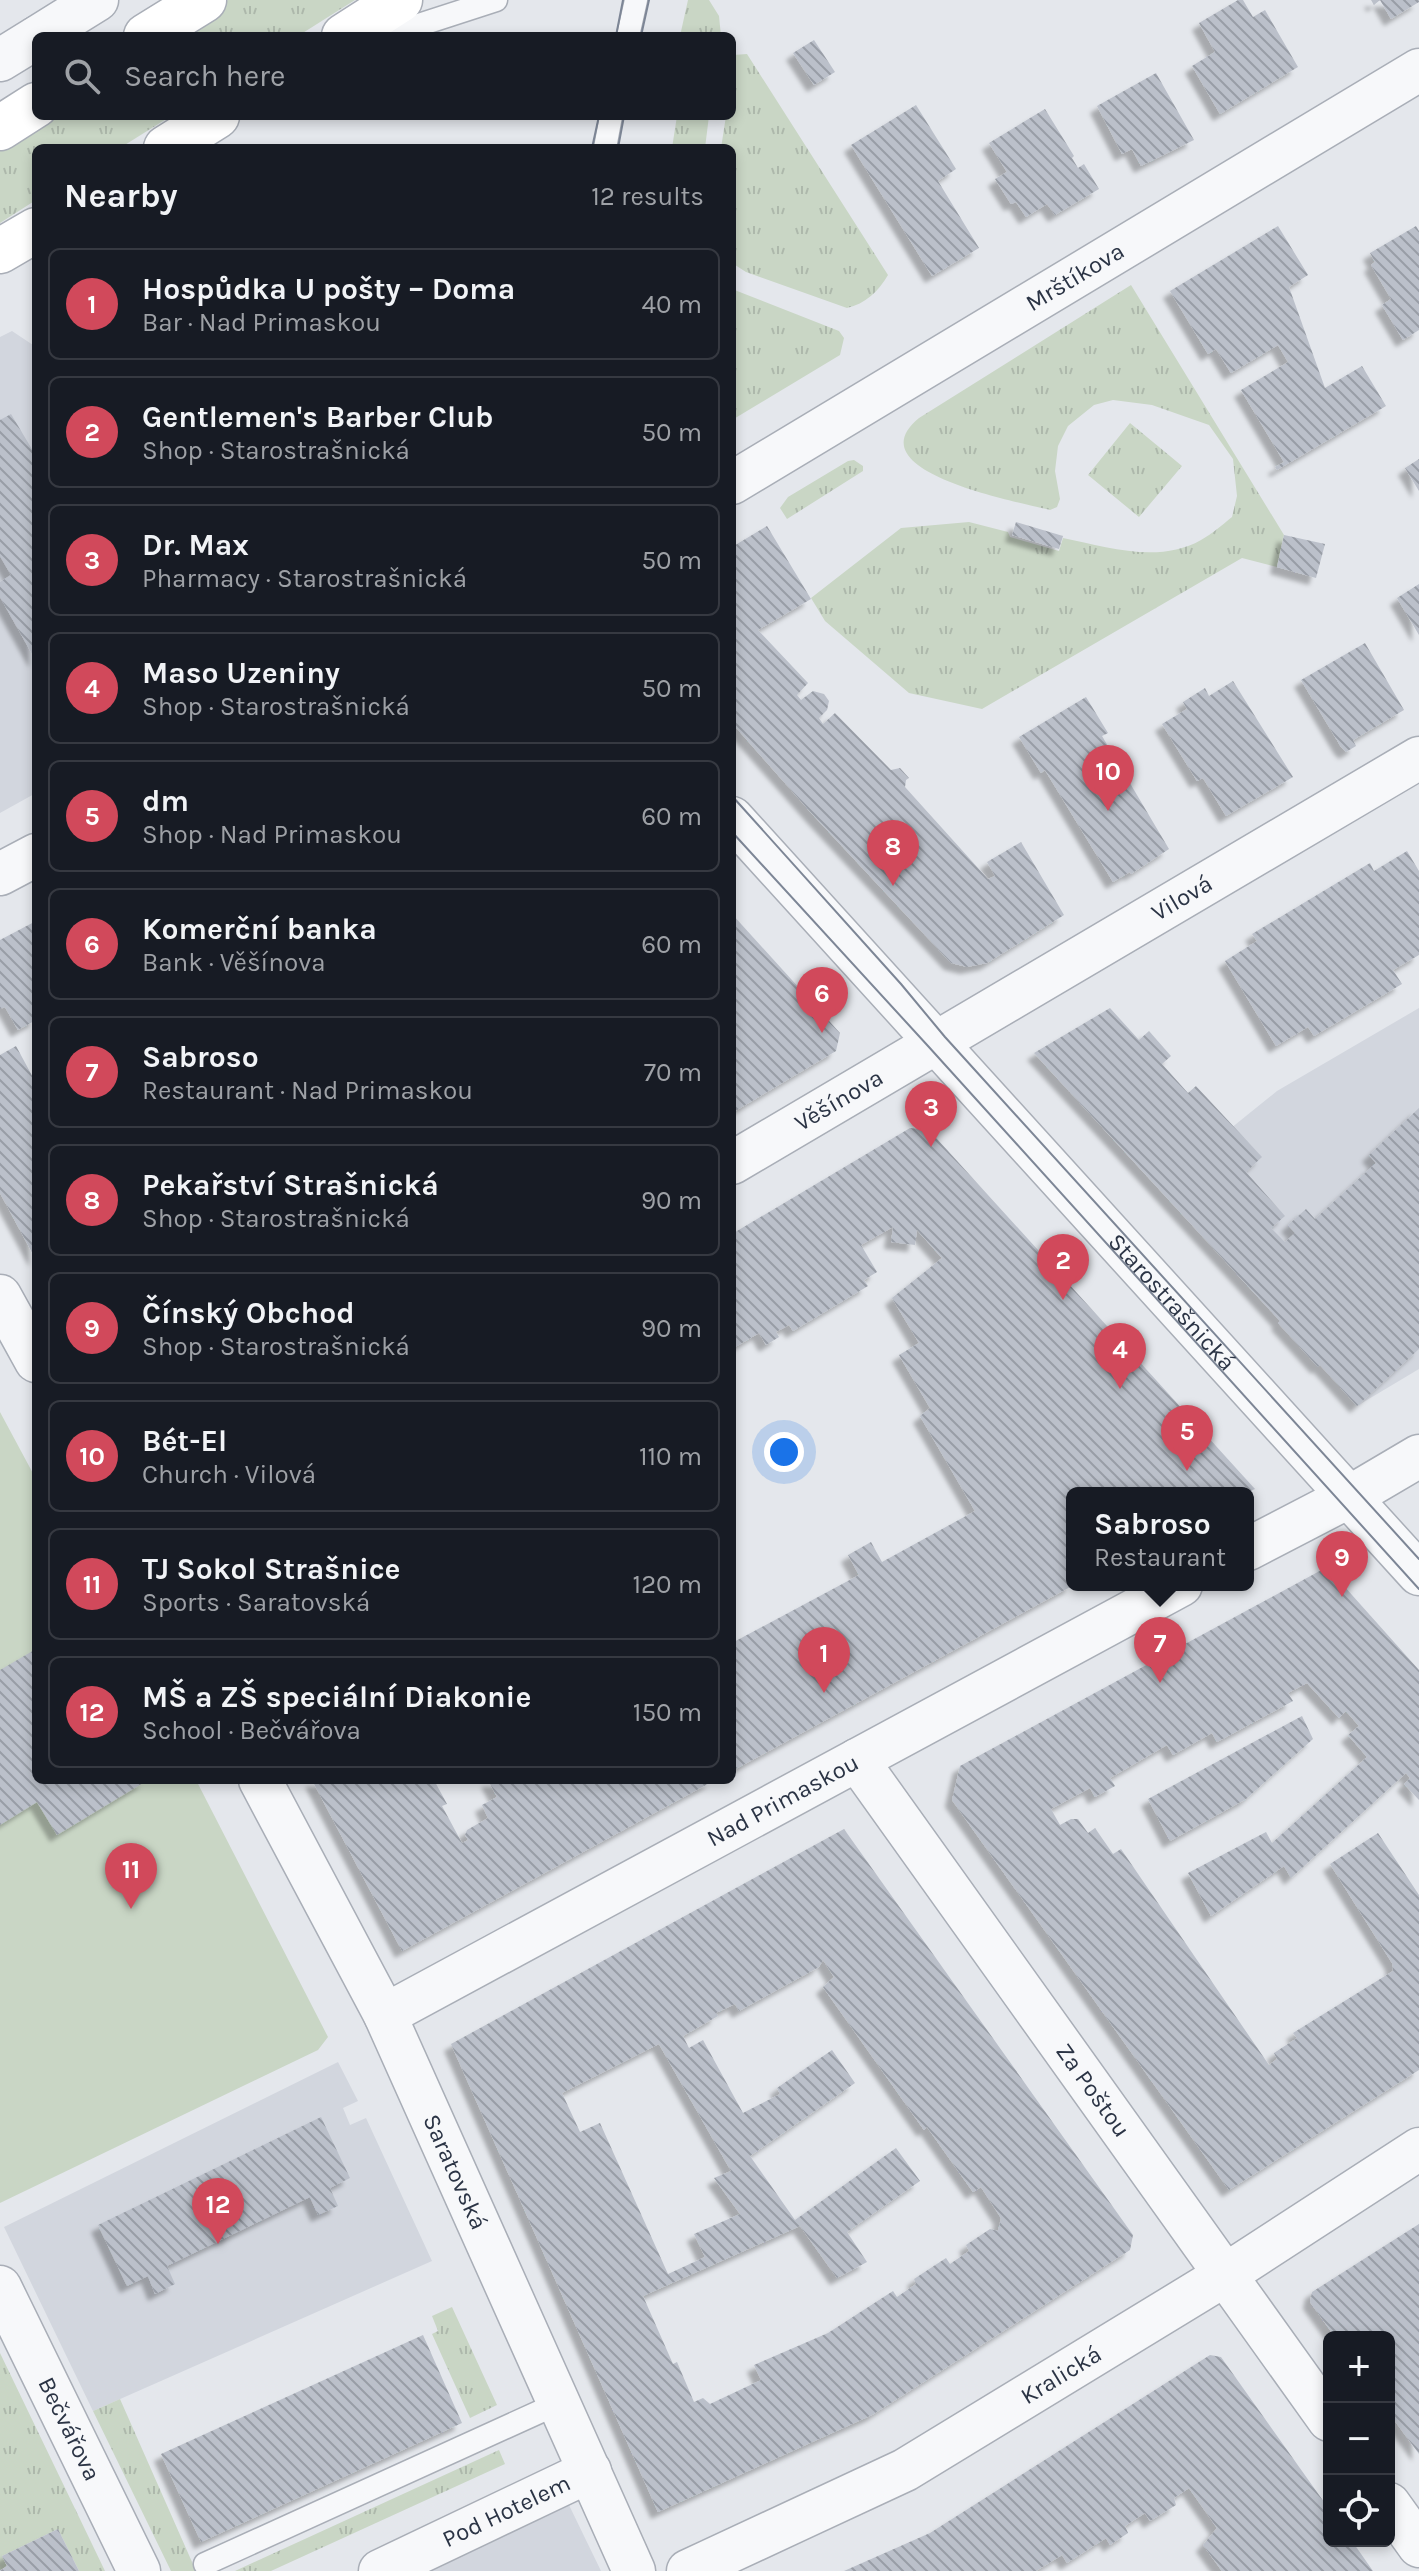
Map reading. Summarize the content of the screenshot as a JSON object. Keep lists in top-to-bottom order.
{
  "streets": {
    "street": [
      "Mrštíkova",
      "Vilová",
      "Věšínova",
      "Starostrašnická",
      "Nad Primaskou",
      "Za Poštou",
      "Saratovská",
      "Kralická",
      "Bečvářova",
      "Pod Hotelem"
    ]
  },
  "crossings": [
    ["Vilová", "Věšínova"],
    ["Vilová", "Starostrašnická"],
    ["Věšínova", "Starostrašnická"],
    ["Nad Primaskou", "Za Poštou"],
    ["Nad Primaskou", "Saratovská"],
    ["Za Poštou", "Kralická"],
    ["Saratovská", "Pod Hotelem"]
  ],
  "page": {
    "search": "Search here",
    "heading": ["Nearby", "12 results"],
    "list": [
      {
        "mark": "1",
        "name": "Hospůdka U pošty – Doma",
        "note": "Bar · Nad Primaskou",
        "value": "40 m"
      },
      {
        "mark": "2",
        "name": "Gentlemen's Barber Club",
        "note": "Shop · Starostrašnická",
        "value": "50 m"
      },
      {
        "mark": "3",
        "name": "Dr. Max",
        "note": "Pharmacy · Starostrašnická",
        "value": "50 m"
      },
      {
        "mark": "4",
        "name": "Maso Uzeniny",
        "note": "Shop · Starostrašnická",
        "value": "50 m"
      },
      {
        "mark": "5",
        "name": "dm",
        "note": "Shop · Nad Primaskou",
        "value": "60 m"
      },
      {
        "mark": "6",
        "name": "Komerční banka",
        "note": "Bank · Věšínova",
        "value": "60 m"
      },
      {
        "mark": "7",
        "name": "Sabroso",
        "note": "Restaurant · Nad Primaskou",
        "value": "70 m"
      },
      {
        "mark": "8",
        "name": "Pekařství Strašnická",
        "note": "Shop · Starostrašnická",
        "value": "90 m"
      },
      {
        "mark": "9",
        "name": "Čínský Obchod",
        "note": "Shop · Starostrašnická",
        "value": "90 m"
      },
      {
        "mark": "10",
        "name": "Bét-El",
        "note": "Church · Vilová",
        "value": "110 m"
      },
      {
        "mark": "11",
        "name": "TJ Sokol Strašnice",
        "note": "Sports · Saratovská",
        "value": "120 m"
      },
      {
        "mark": "12",
        "name": "MŠ a ZŠ speciální Diakonie",
        "note": "School · Bečvářova",
        "value": "150 m"
      }
    ],
    "pins": [
      "10",
      "8",
      "6",
      "3",
      "2",
      "4",
      "5",
      "9",
      "7",
      "1",
      "11",
      "12"
    ],
    "popup": ["Sabroso", "Restaurant"],
    "map_buttons": ["+", "−"]
  }
}
